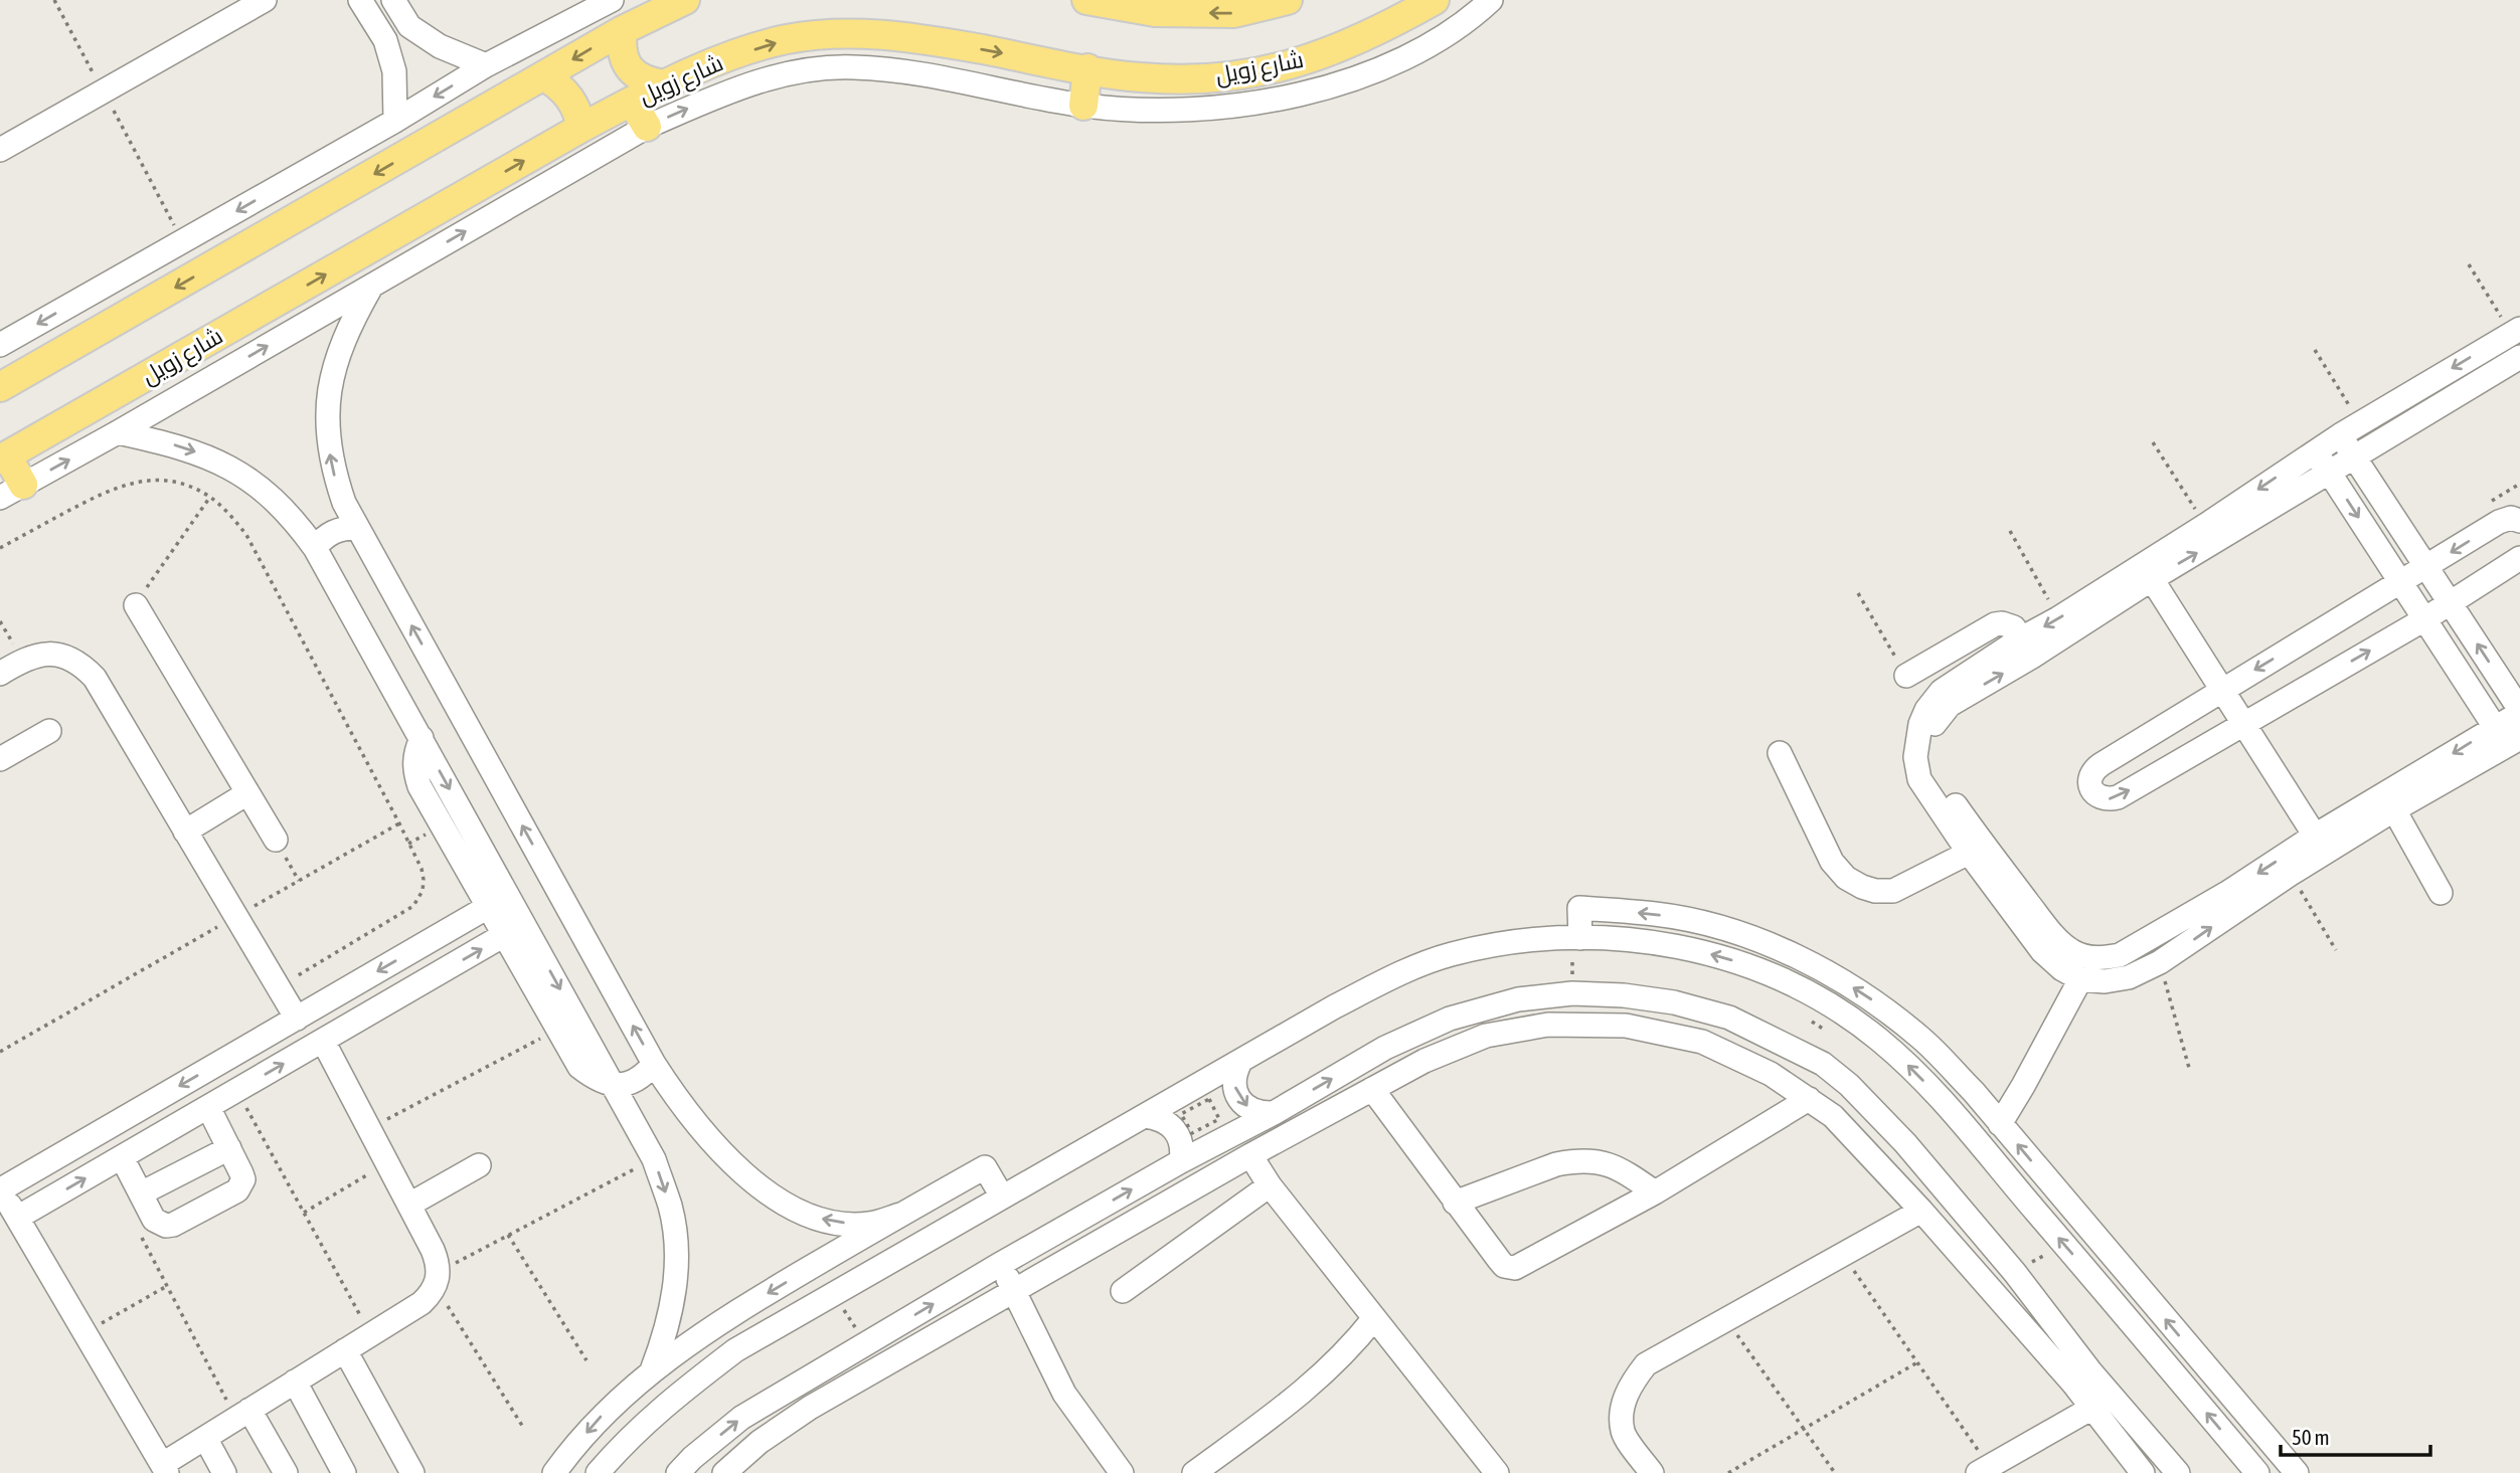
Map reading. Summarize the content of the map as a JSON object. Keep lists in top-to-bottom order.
{
  "streets": {
    "main road": ["شارع زويل"]
  },
  "scale_bar": "50 m"
}
